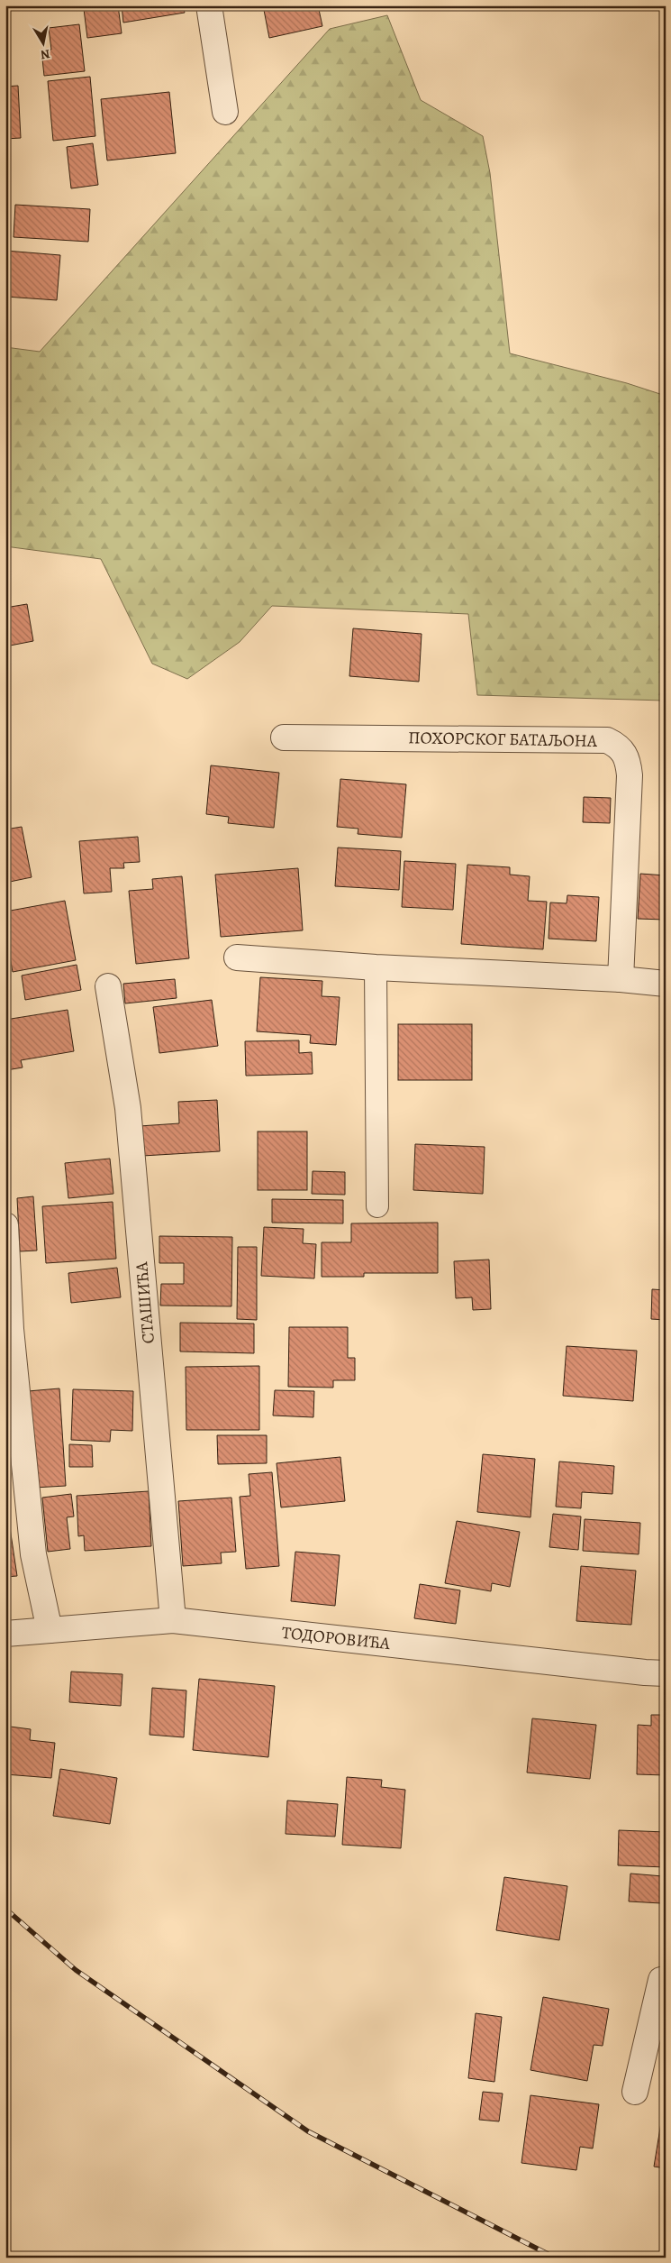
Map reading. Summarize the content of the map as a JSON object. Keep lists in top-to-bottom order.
{
  "streets": {
    "street": ["ПОХОРСКОГ БАТАЉОНА", "СТАШИЋА", "ТОДОРОВИЋА"]
  },
  "crossings": [
    ["СТАШИЋА", "ТОДОРОВИЋА"]
  ],
  "north": "bottom"
}
